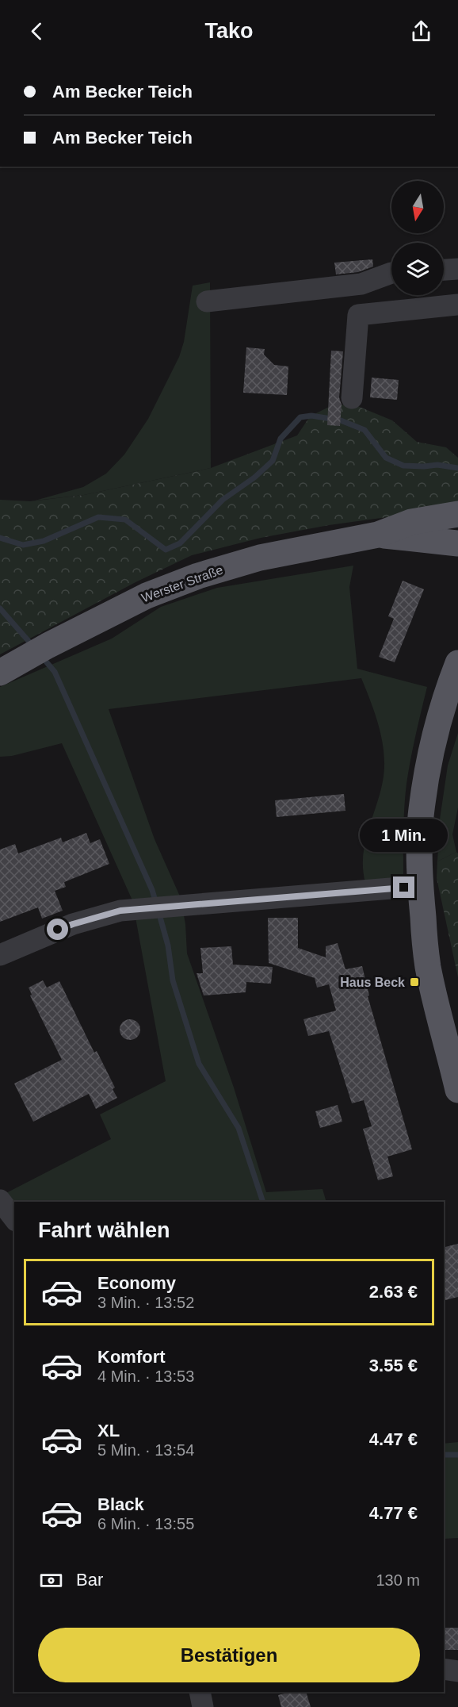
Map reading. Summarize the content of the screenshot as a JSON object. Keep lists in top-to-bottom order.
{
  "streets": {
    "main road": ["Werster Straße"]
  },
  "places": {
    "transit": ["Haus Beck"]
  },
  "north": "bottom",
  "page": {
    "header": "Tako",
    "banner": ["Am Becker Teich", "Am Becker Teich"],
    "bubble": "1 Min.",
    "heading": "Fahrt wählen",
    "list": [
      {
        "name": "Economy",
        "note": "3 Min. · 13:52",
        "value": "2.63 €"
      },
      {
        "name": "Komfort",
        "note": "4 Min. · 13:53",
        "value": "3.55 €"
      },
      {
        "name": "XL",
        "note": "5 Min. · 13:54",
        "value": "4.47 €"
      },
      {
        "name": "Black",
        "note": "6 Min. · 13:55",
        "value": "4.77 €"
      }
    ],
    "pay": ["Bar", "130 m"],
    "buttons": "Bestätigen"
  }
}
